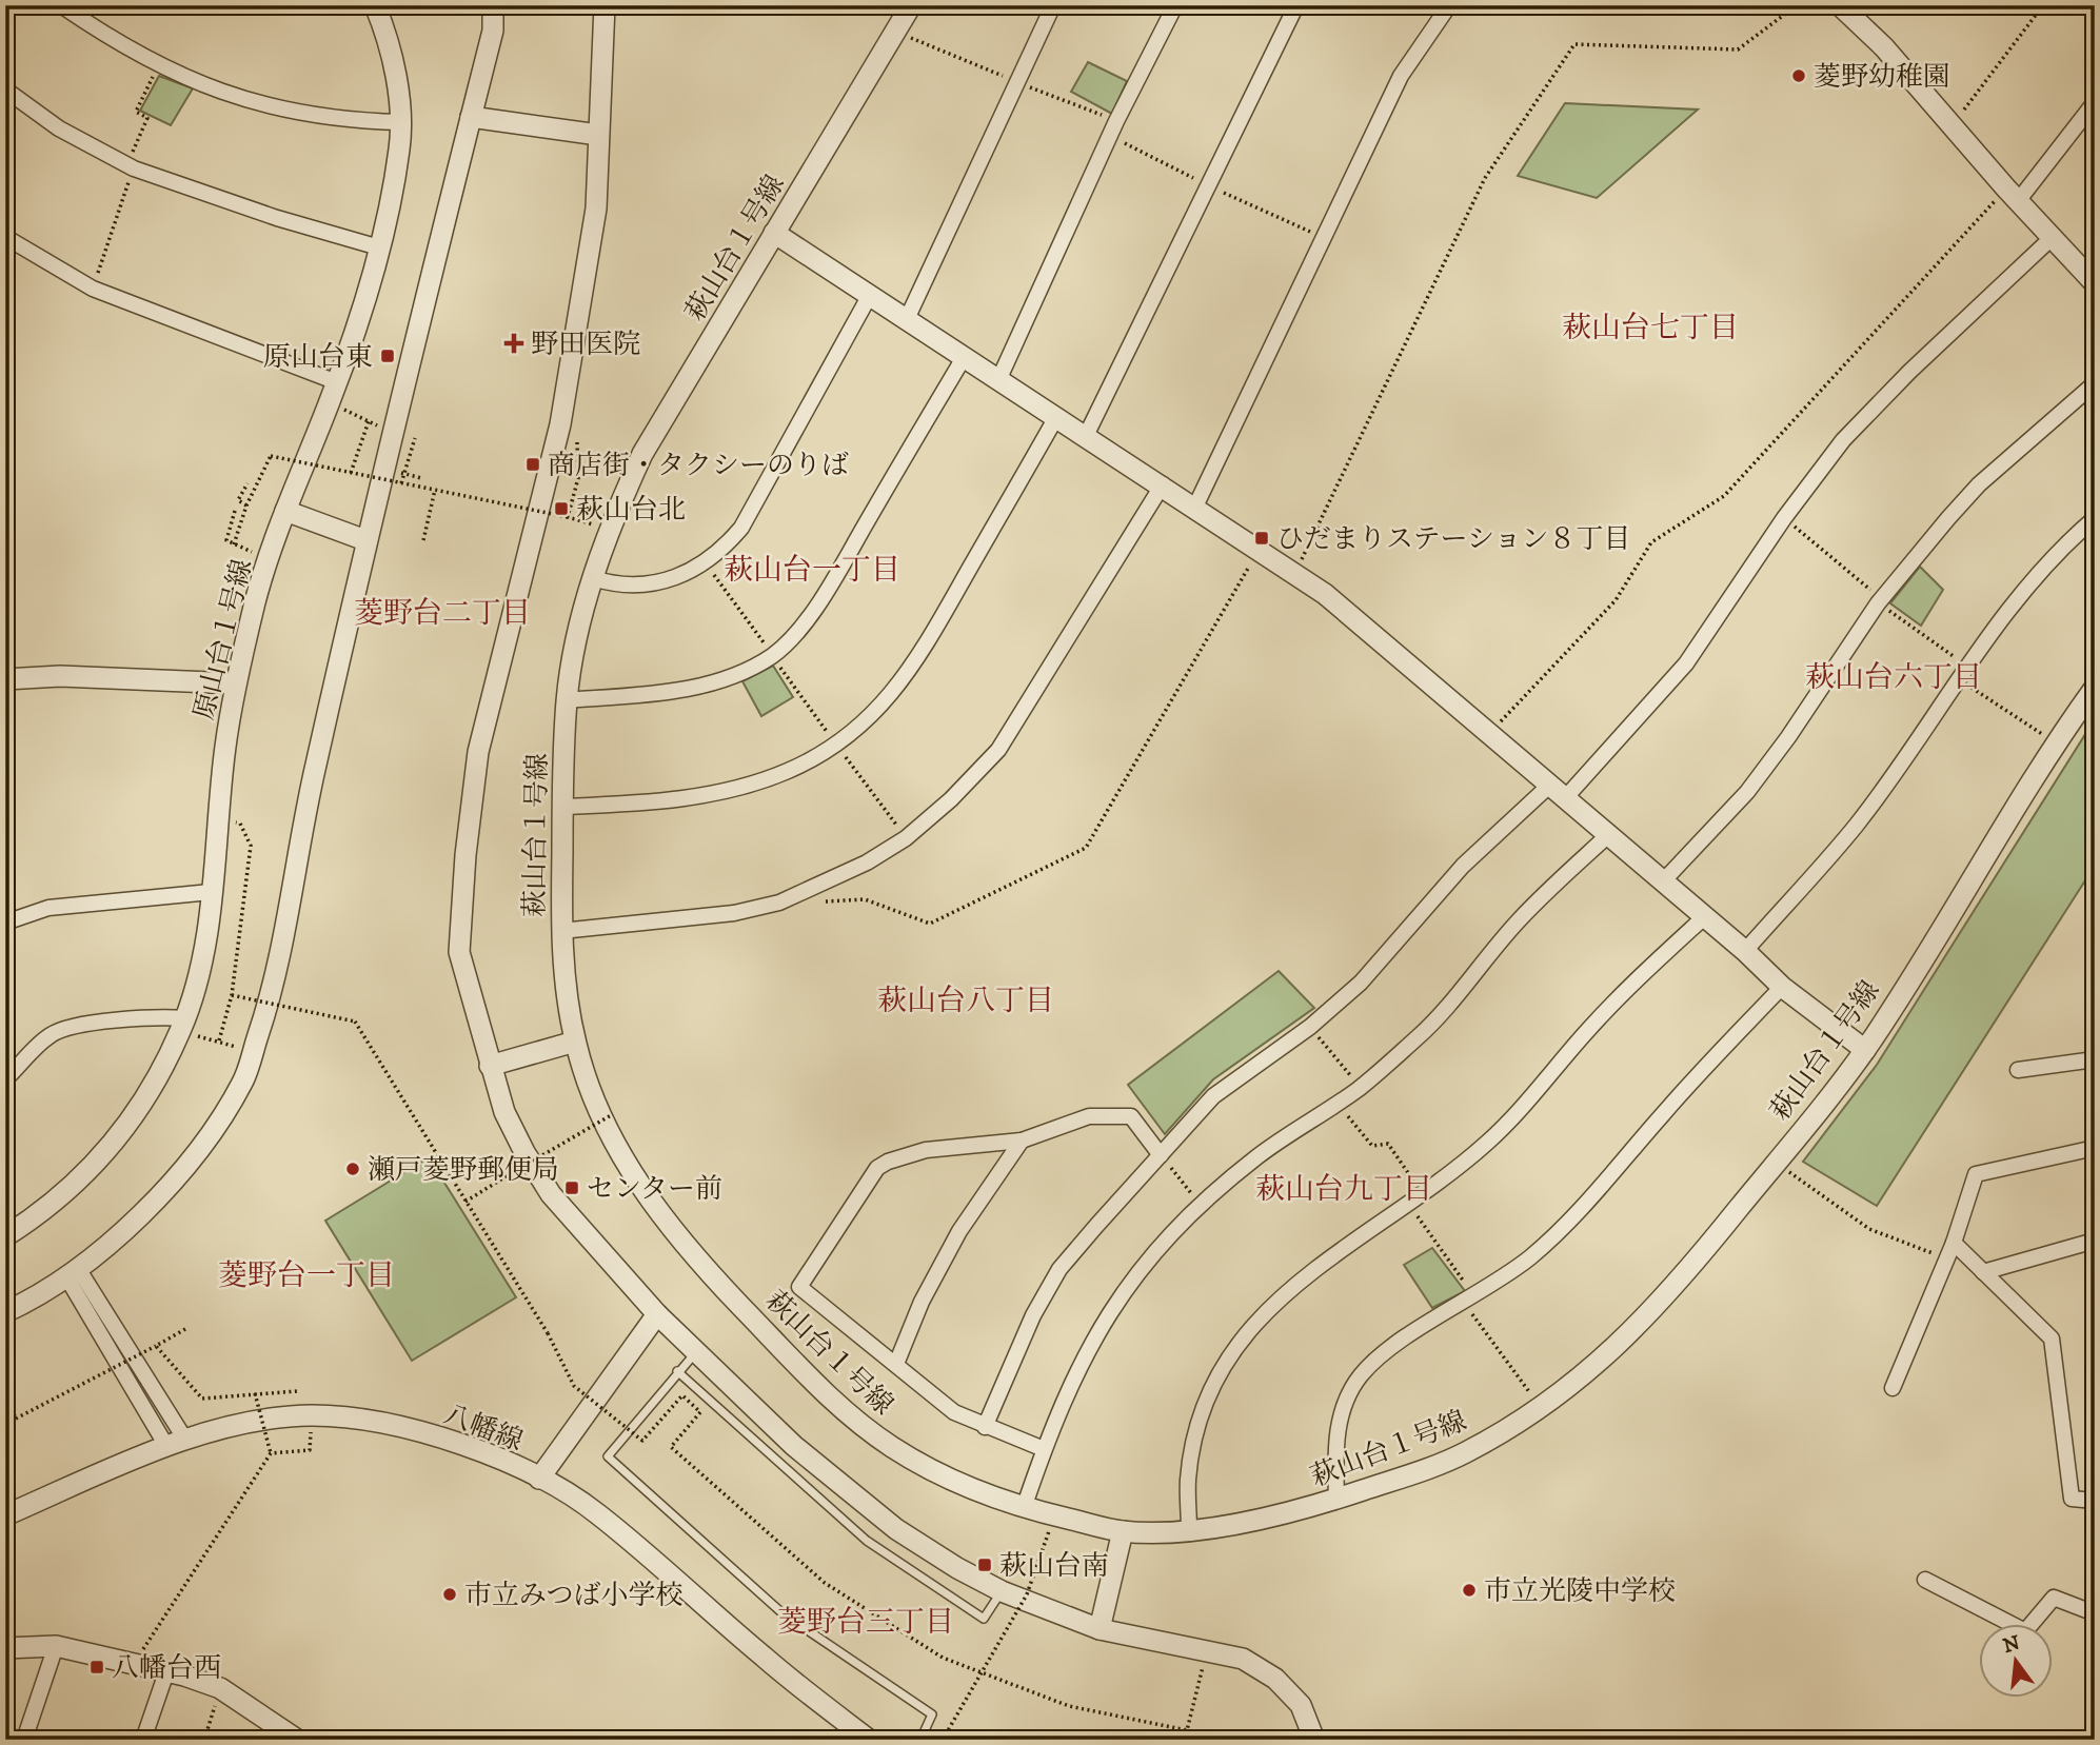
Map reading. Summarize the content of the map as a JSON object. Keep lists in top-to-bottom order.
{
  "streets": {
    "street": ["萩山台１号線", "原山台１号線", "八幡線"]
  },
  "districts": [
    "萩山台七丁目",
    "萩山台一丁目",
    "菱野台二丁目",
    "萩山台六丁目",
    "萩山台八丁目",
    "萩山台九丁目",
    "菱野台一丁目",
    "菱野台三丁目"
  ],
  "places": {
    "other": [
      "菱野幼稚園",
      "瀬戸菱野郵便局",
      "市立光陵中学校",
      "市立みつば小学校"
    ],
    "health": ["野田医院"],
    "transit": [
      "原山台東",
      "商店街・タクシーのりば",
      "萩山台北",
      "ひだまりステーション８丁目",
      "センター前",
      "萩山台南",
      "八幡台西"
    ]
  },
  "north": "top"
}
